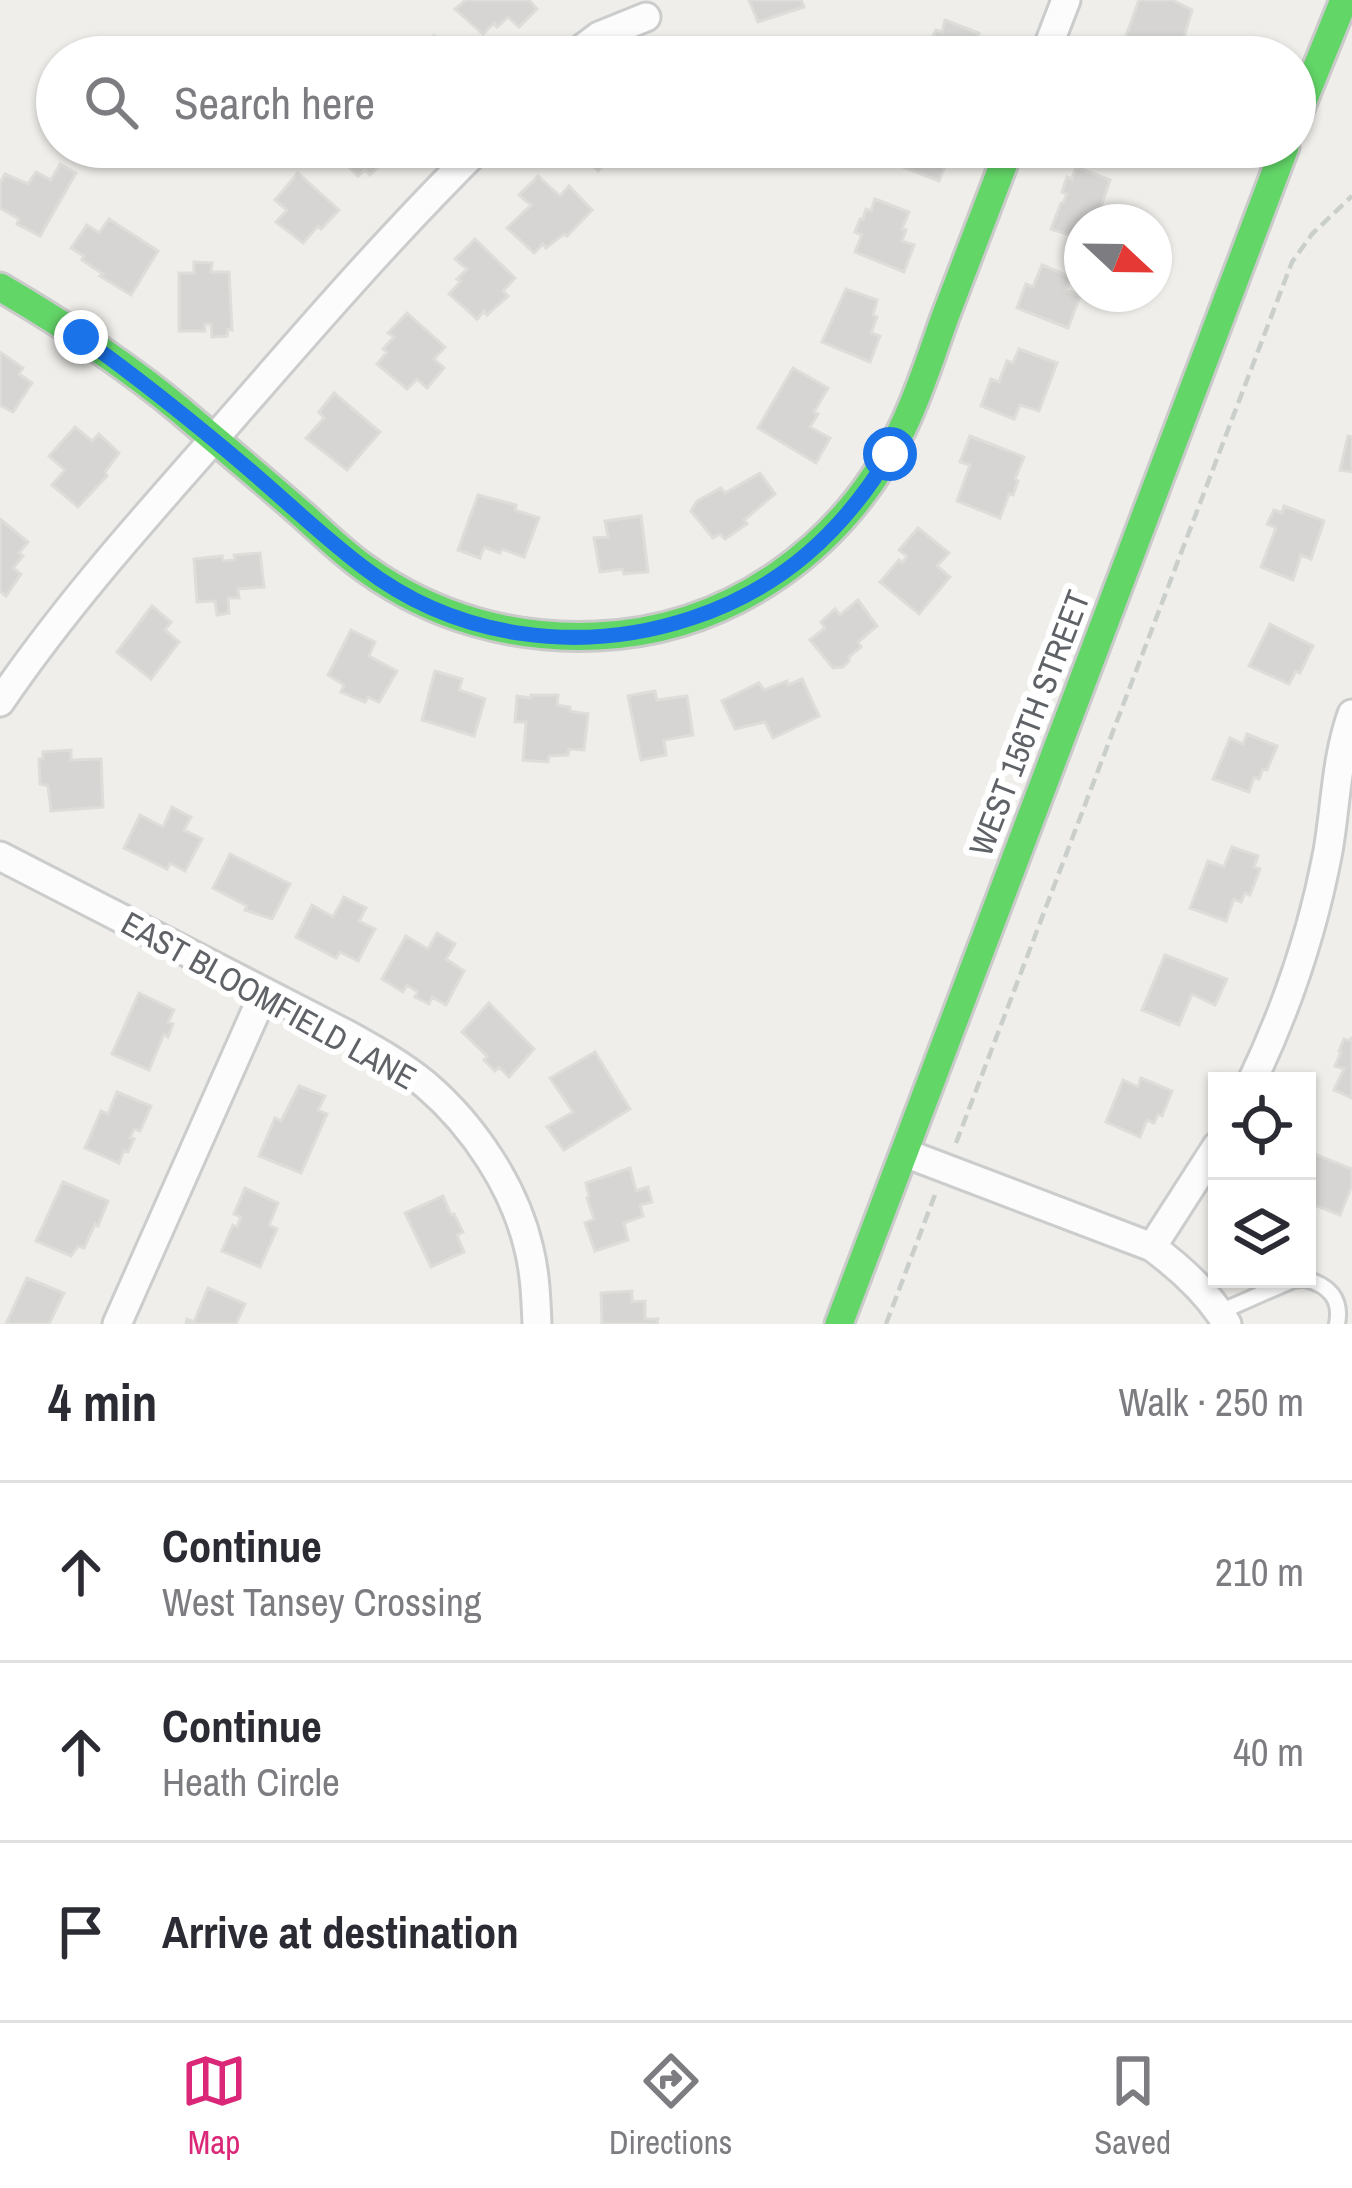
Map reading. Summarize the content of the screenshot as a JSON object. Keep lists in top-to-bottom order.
{
  "streets": {
    "street": ["WEST 156TH STREET", "EAST BLOOMFIELD LANE"]
  },
  "north": "right",
  "page": {
    "search": "Search here",
    "heading": ["4 min", "Walk · 250 m"],
    "list": [
      ["Continue", "West Tansey Crossing", "210 m"],
      ["Continue", "Heath Circle", "40 m"],
      "Arrive at destination"
    ],
    "nav": ["Map", "Directions", "Saved"]
  }
}
